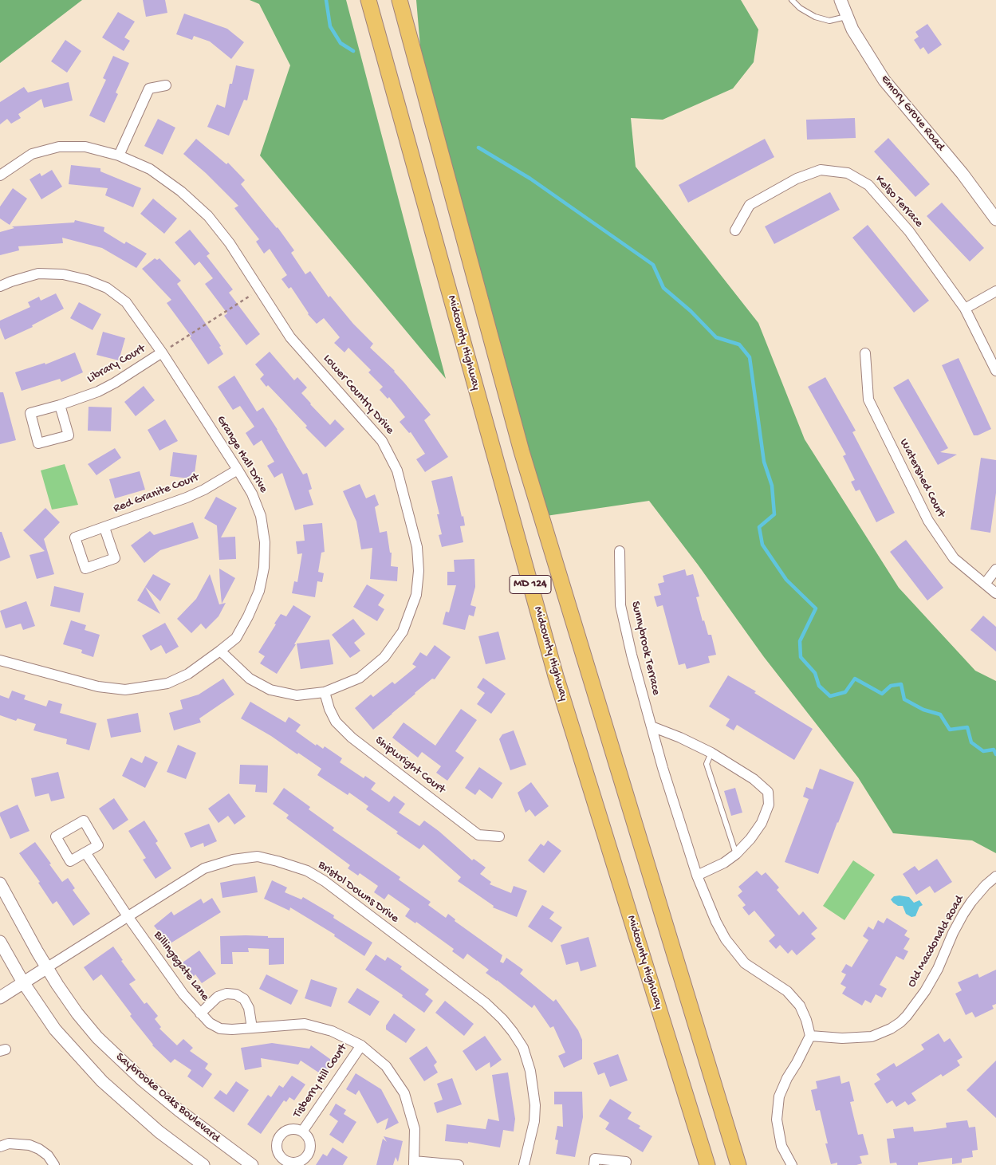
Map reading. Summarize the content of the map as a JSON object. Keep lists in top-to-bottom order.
{
  "streets": {
    "main road": ["Midcounty Highway", "MD 124"],
    "street": [
      "Emory Grove Road",
      "Kelso Terrace",
      "Library Court",
      "Lower Country Drive",
      "Grange Hall Drive",
      "Watershed Court",
      "Red Granite Court",
      "Sunnybrook Terrace",
      "Shipwright Court",
      "Bristol Downs Drive",
      "Old Macdonald Road",
      "Billingsgate Lane",
      "Tisberry Hill Court",
      "Saybrooke Oaks Boulevard"
    ]
  },
  "crossings": [
    ["Library Court", "Grange Hall Drive"],
    ["Lower Country Drive", "Grange Hall Drive"],
    ["Lower Country Drive", "Shipwright Court"],
    ["Grange Hall Drive", "Red Granite Court"],
    ["Sunnybrook Terrace", "Old Macdonald Road"],
    ["Bristol Downs Drive", "Billingsgate Lane"],
    ["Bristol Downs Drive", "Saybrooke Oaks Boulevard"],
    ["Billingsgate Lane", "Tisberry Hill Court"]
  ]
}
